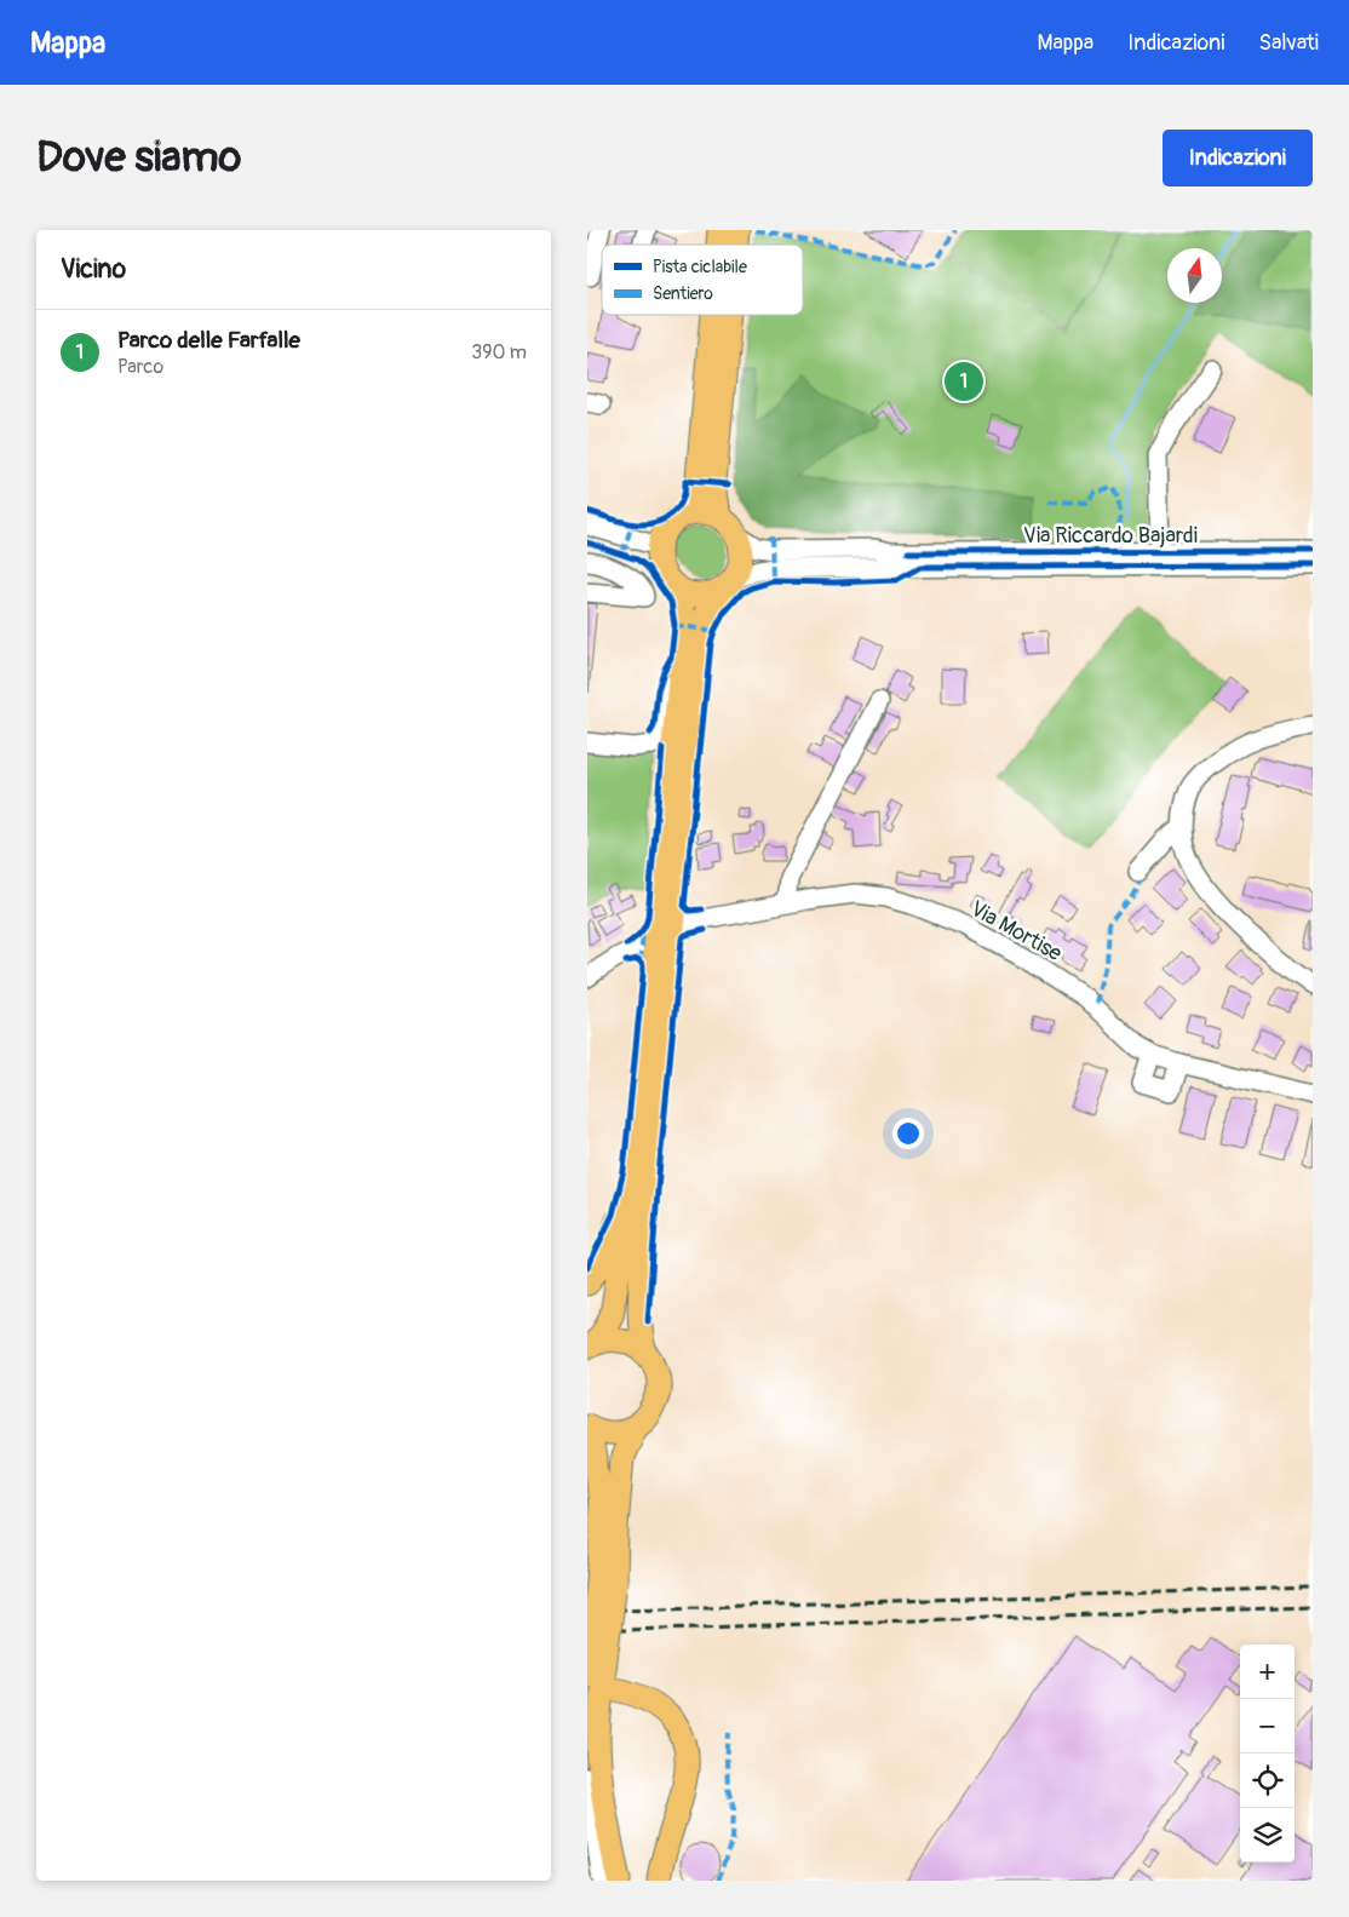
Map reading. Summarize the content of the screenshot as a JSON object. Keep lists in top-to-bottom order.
{
  "streets": {
    "street": ["Via Riccardo Bajardi", "Via Mortise"]
  },
  "legend": ["Pista ciclabile", "Sentiero"],
  "north": "top",
  "page": {
    "header": "Mappa",
    "nav": ["Mappa", "Indicazioni", "Salvati"],
    "buttons": "Indicazioni",
    "title": "Dove siamo",
    "heading": "Vicino",
    "list": [
      {
        "mark": "1",
        "name": "Parco delle Farfalle",
        "note": "Parco",
        "value": "390 m"
      }
    ],
    "pins": "1",
    "map_buttons": ["+", "−"]
  }
}
